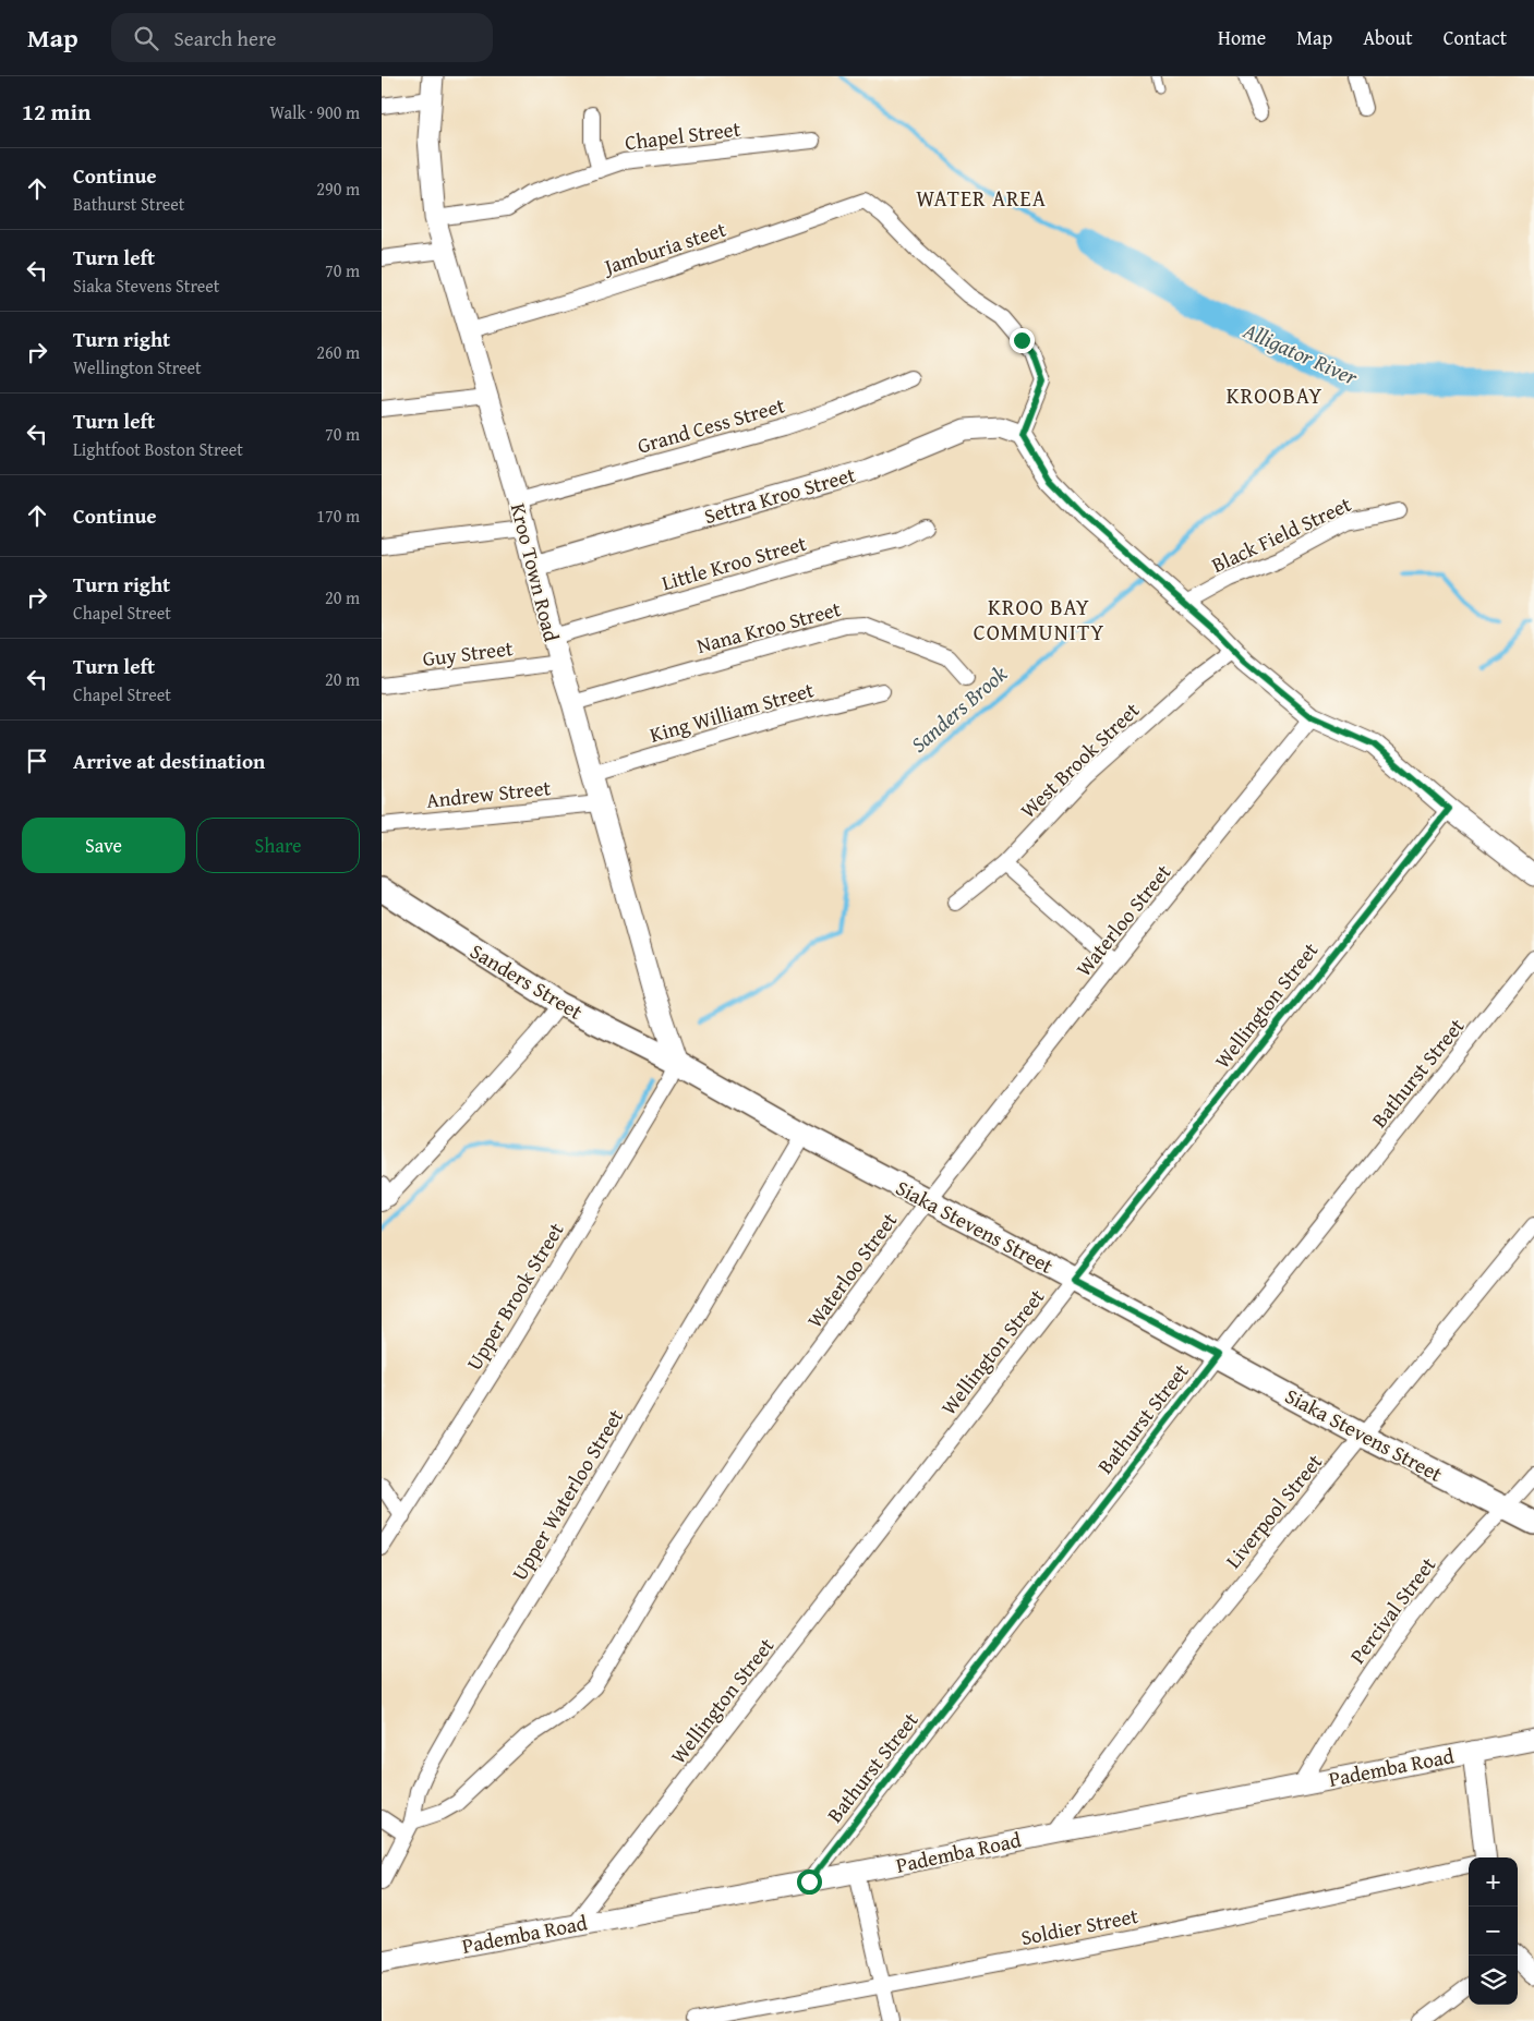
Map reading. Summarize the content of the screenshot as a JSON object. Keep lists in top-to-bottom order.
{
  "streets": {
    "main road": [
      "Settra Kroo Street",
      "Kroo Town Road",
      "Sanders Street",
      "Siaka Stevens Street",
      "Pademba Road"
    ],
    "street": [
      "Chapel Street",
      "Jamburia steet",
      "Grand Cess Street",
      "Black Field Street",
      "Little Kroo Street",
      "Nana Kroo Street",
      "Guy Street",
      "King William Street",
      "West Brook Street",
      "Andrew Street",
      "Waterloo Street",
      "Wellington Street",
      "Bathurst Street",
      "Upper Brook Street",
      "Upper Waterloo Street",
      "Liverpool Street",
      "Percival Street",
      "Soldier Street"
    ]
  },
  "crossings": [
    ["Chapel Street", "Kroo Town Road"],
    ["Jamburia steet", "Settra Kroo Street"],
    ["Jamburia steet", "Kroo Town Road"],
    ["Grand Cess Street", "Kroo Town Road"],
    ["Settra Kroo Street", "Kroo Town Road"],
    ["Little Kroo Street", "Kroo Town Road"],
    ["Kroo Town Road", "Nana Kroo Street"],
    ["Kroo Town Road", "Guy Street"],
    ["Kroo Town Road", "King William Street"],
    ["Kroo Town Road", "Andrew Street"],
    ["Kroo Town Road", "Sanders Street"],
    ["Kroo Town Road", "Siaka Stevens Street"],
    ["Kroo Town Road", "Upper Brook Street"],
    ["Waterloo Street", "Siaka Stevens Street"],
    ["Waterloo Street", "Upper Waterloo Street"],
    ["Sanders Street", "Siaka Stevens Street"],
    ["Sanders Street", "Upper Brook Street"],
    ["Wellington Street", "Siaka Stevens Street"],
    ["Wellington Street", "Pademba Road"],
    ["Bathurst Street", "Siaka Stevens Street"],
    ["Bathurst Street", "Pademba Road"],
    ["Siaka Stevens Street", "Upper Brook Street"],
    ["Siaka Stevens Street", "Upper Waterloo Street"],
    ["Siaka Stevens Street", "Liverpool Street"],
    ["Siaka Stevens Street", "Percival Street"],
    ["Liverpool Street", "Pademba Road"],
    ["Percival Street", "Pademba Road"]
  ],
  "districts": ["WATER AREA", "KROOBAY", "KROO BAY COMMUNITY"],
  "water": ["Alligator River", "Sanders Brook"],
  "page": {
    "header": "Map",
    "search": "Search here",
    "nav": [
      "Home",
      "Map",
      "About",
      "Contact"
    ],
    "heading": ["12 min", "Walk · 900 m"],
    "list": [
      ["Continue", "Bathurst Street", "290 m"],
      ["Turn left", "Siaka Stevens Street", "70 m"],
      ["Turn right", "Wellington Street", "260 m"],
      ["Turn left", "Lightfoot Boston Street", "70 m"],
      ["Continue", "170 m"],
      ["Turn right", "Chapel Street", "20 m"],
      ["Turn left", "Chapel Street", "20 m"],
      "Arrive at destination"
    ],
    "buttons": ["Save", "Share"],
    "map_buttons": ["+", "−"]
  }
}
